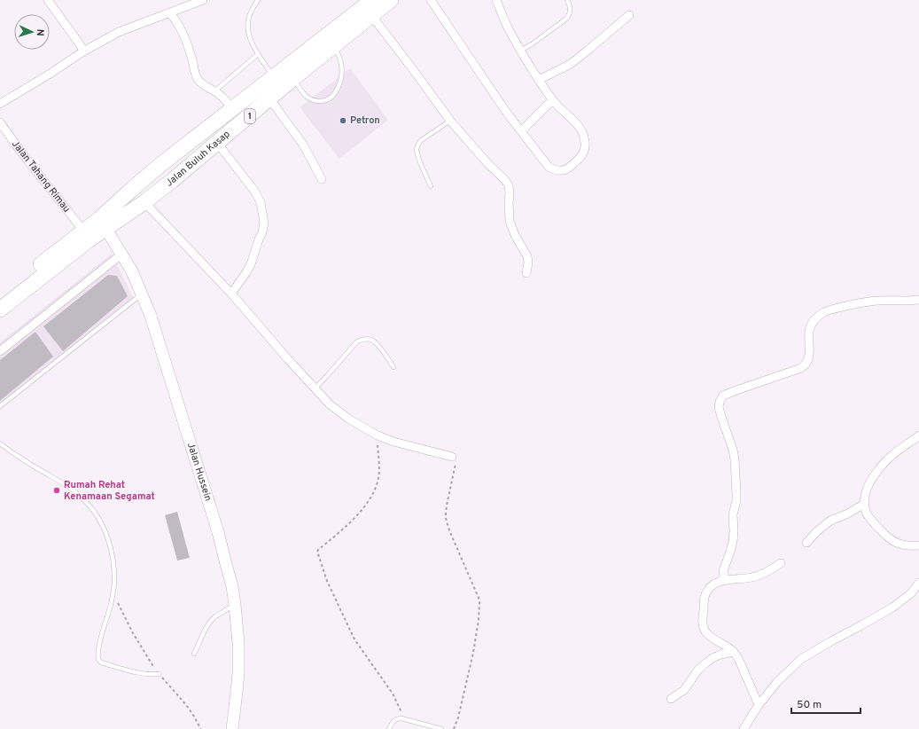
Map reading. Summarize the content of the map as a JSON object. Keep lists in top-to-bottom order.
{
  "streets": {
    "highway": ["1", "Jalan Buluh Kasap"],
    "main road": ["Jalan Hussein"],
    "street": ["Jalan Tahang Rimau"]
  },
  "crossings": [
    ["Jalan Buluh Kasap", "Jalan Tahang Rimau"],
    ["Jalan Buluh Kasap", "Jalan Hussein"]
  ],
  "places": ["Petron", "Rumah Rehat Kenamaan Segamat"],
  "scale_bar": "50 m",
  "north": "right"
}
